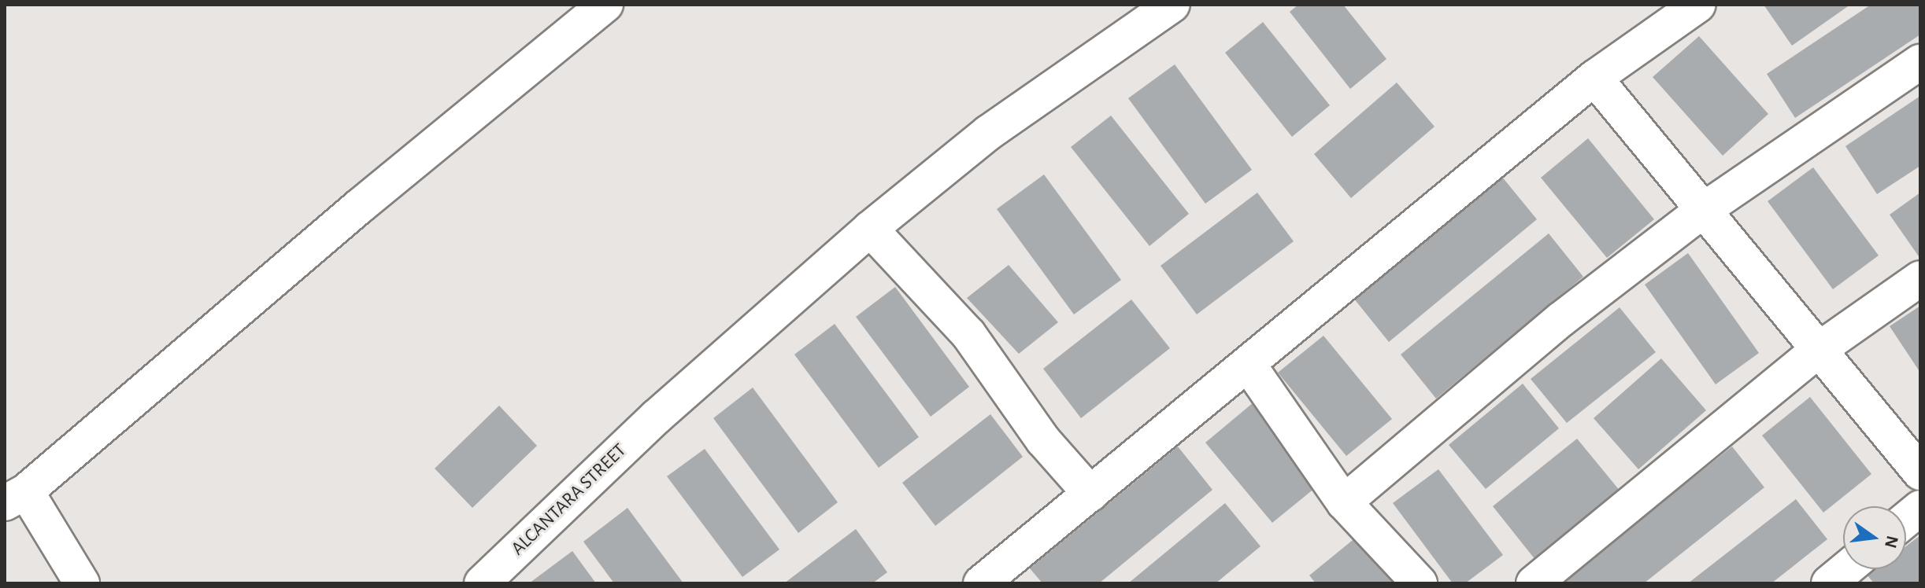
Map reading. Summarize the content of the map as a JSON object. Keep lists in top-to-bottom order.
{
  "streets": {
    "street": ["ALCANTARA STREET"]
  },
  "north": "right"
}
